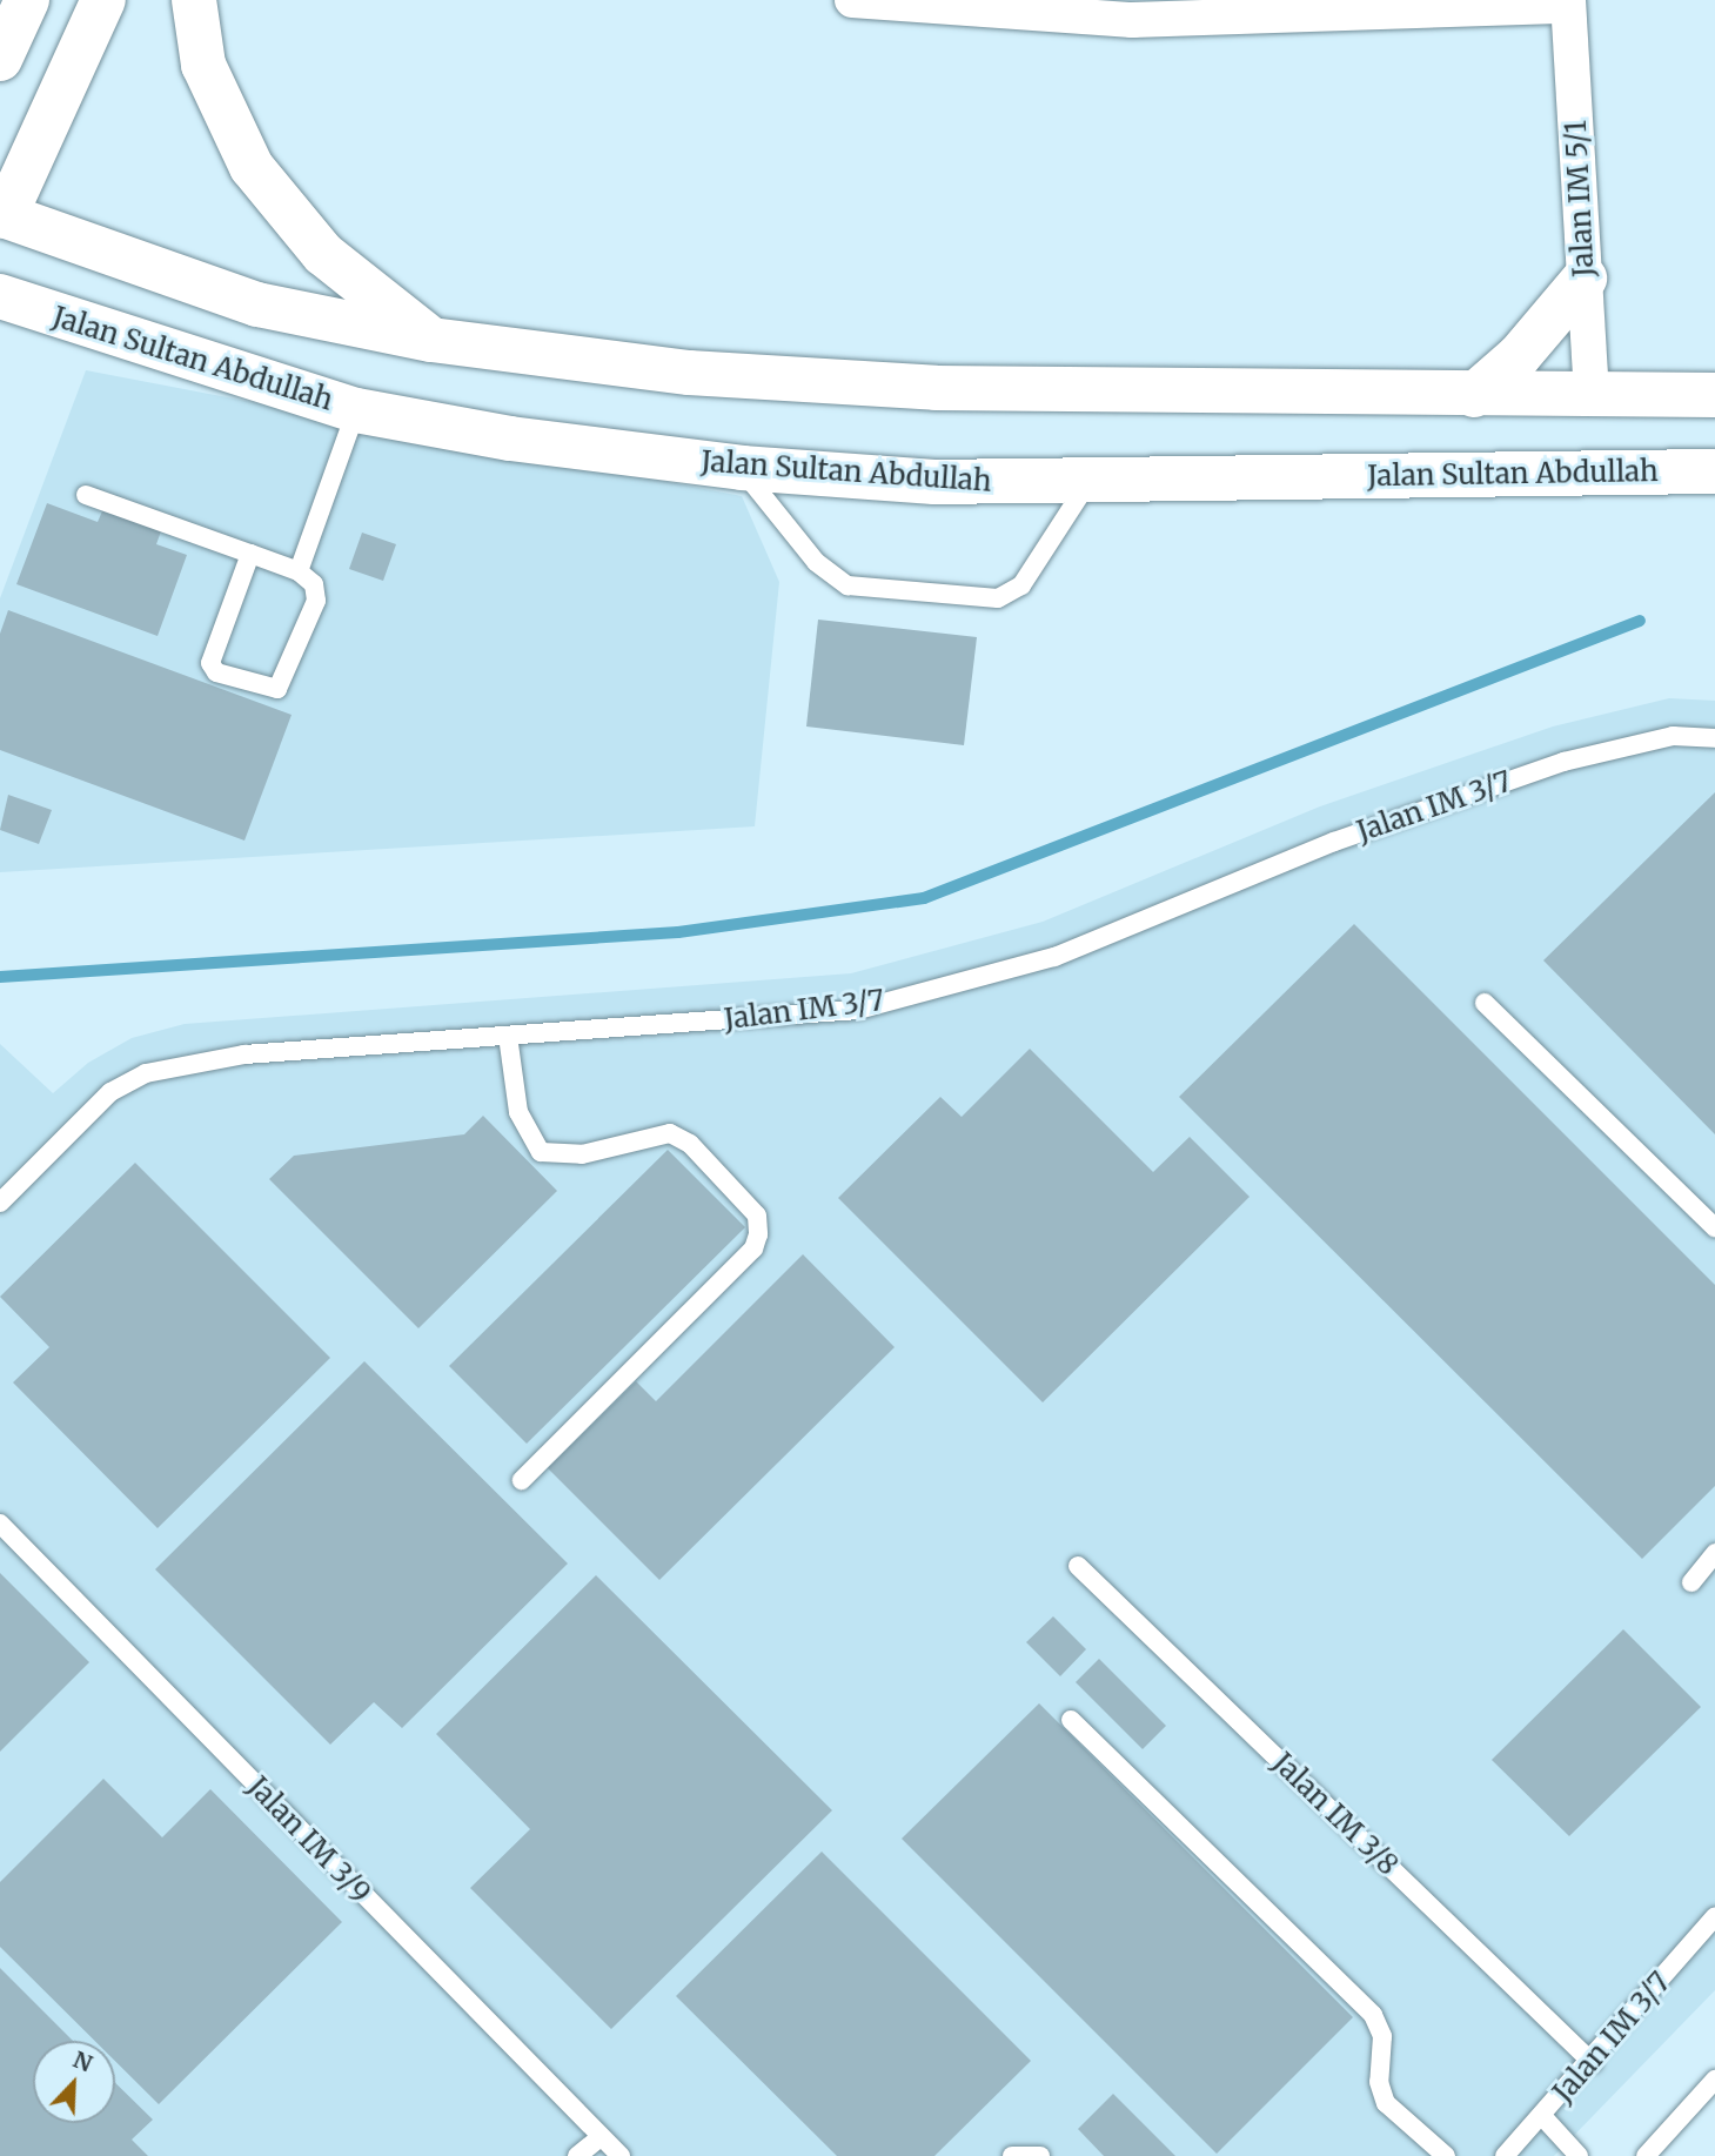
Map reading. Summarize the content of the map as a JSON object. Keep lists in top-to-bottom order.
{
  "streets": {
    "main road": ["Jalan Sultan Abdullah"],
    "street": ["Jalan IM 5/1"],
    "lane": ["Jalan IM 3/7", "Jalan IM 3/8", "Jalan IM 3/9"]
  },
  "crossings": [
    ["Jalan IM 3/7", "Jalan IM 3/8"]
  ],
  "north": "top right"
}
